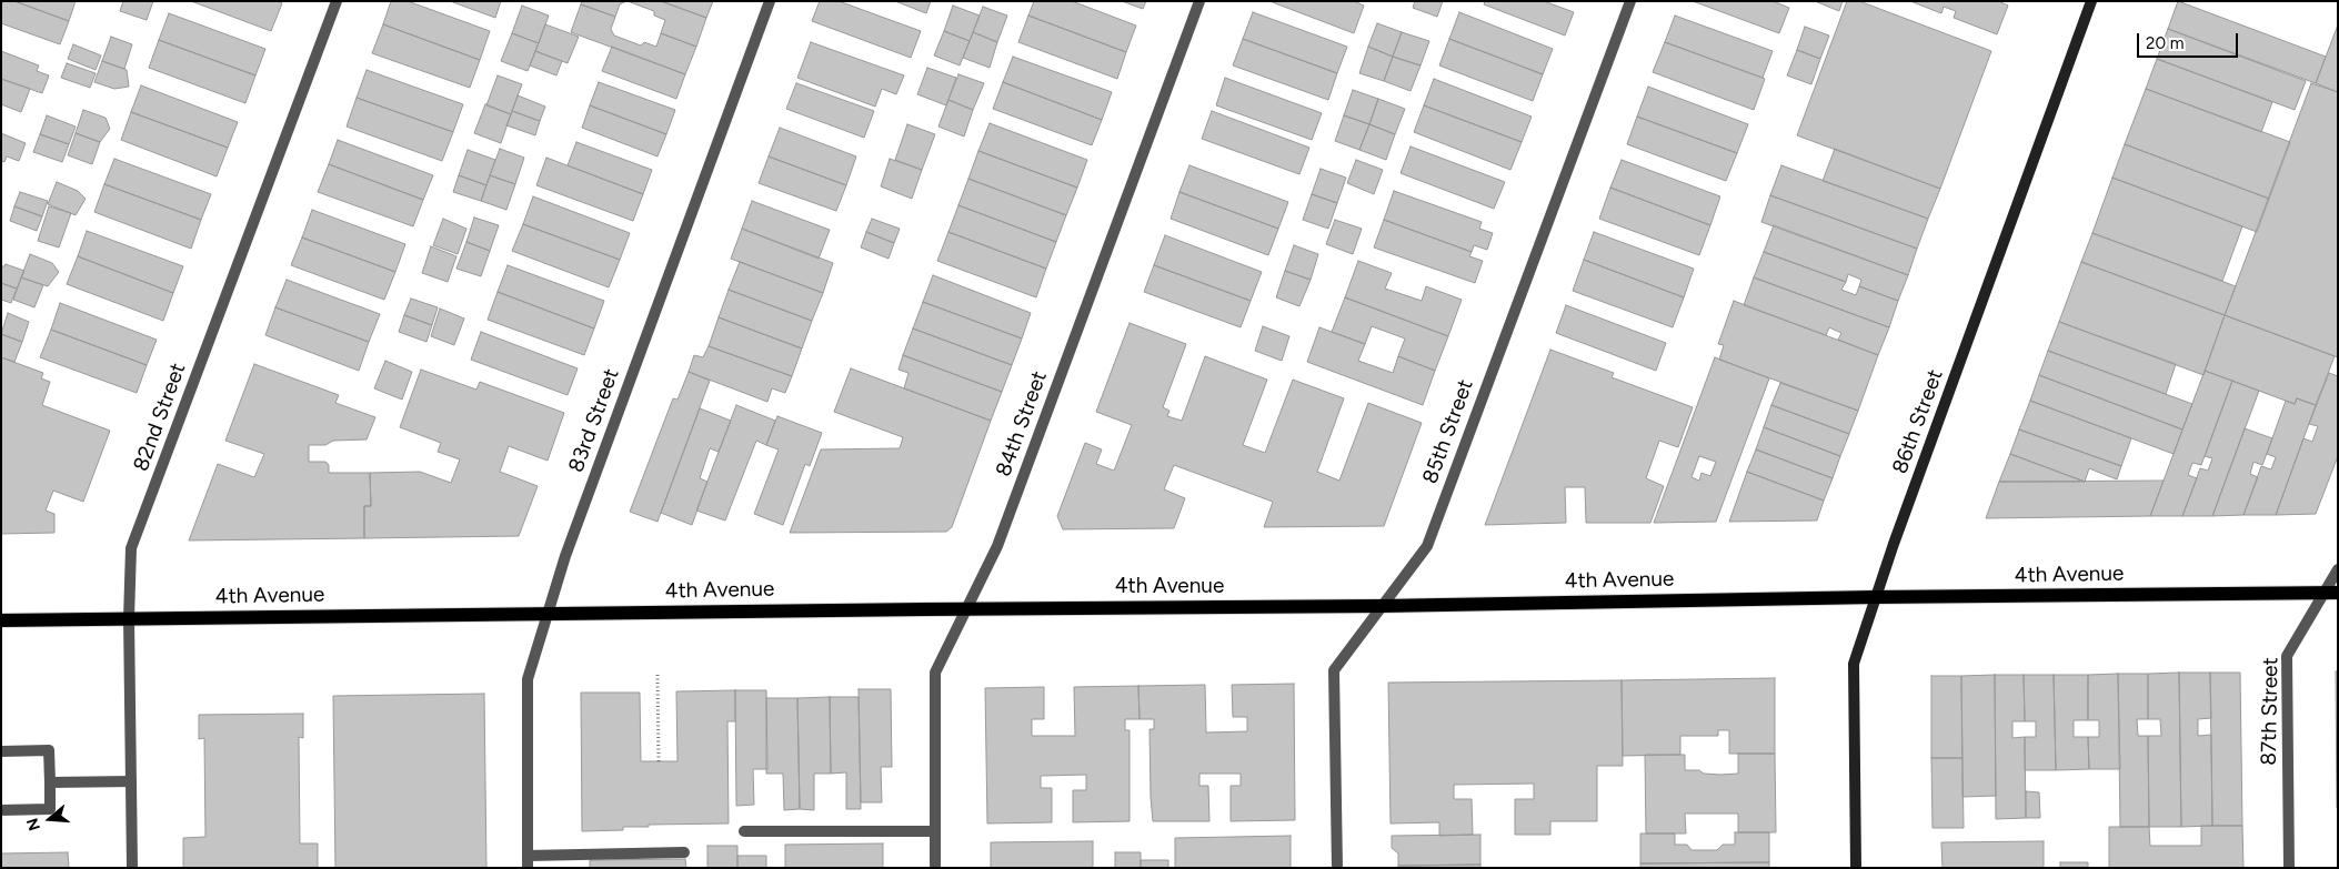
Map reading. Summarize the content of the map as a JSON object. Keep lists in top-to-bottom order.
{
  "streets": {
    "main road": ["86th Street", "4th Avenue"],
    "street": [
      "82nd Street",
      "83rd Street",
      "84th Street",
      "85th Street",
      "87th Street"
    ]
  },
  "crossings": [
    ["82nd Street", "4th Avenue"],
    ["83rd Street", "4th Avenue"],
    ["86th Street", "4th Avenue"],
    ["84th Street", "4th Avenue"],
    ["85th Street", "4th Avenue"],
    ["4th Avenue", "87th Street"]
  ],
  "scale_bar": "20 m",
  "north": "left"
}
